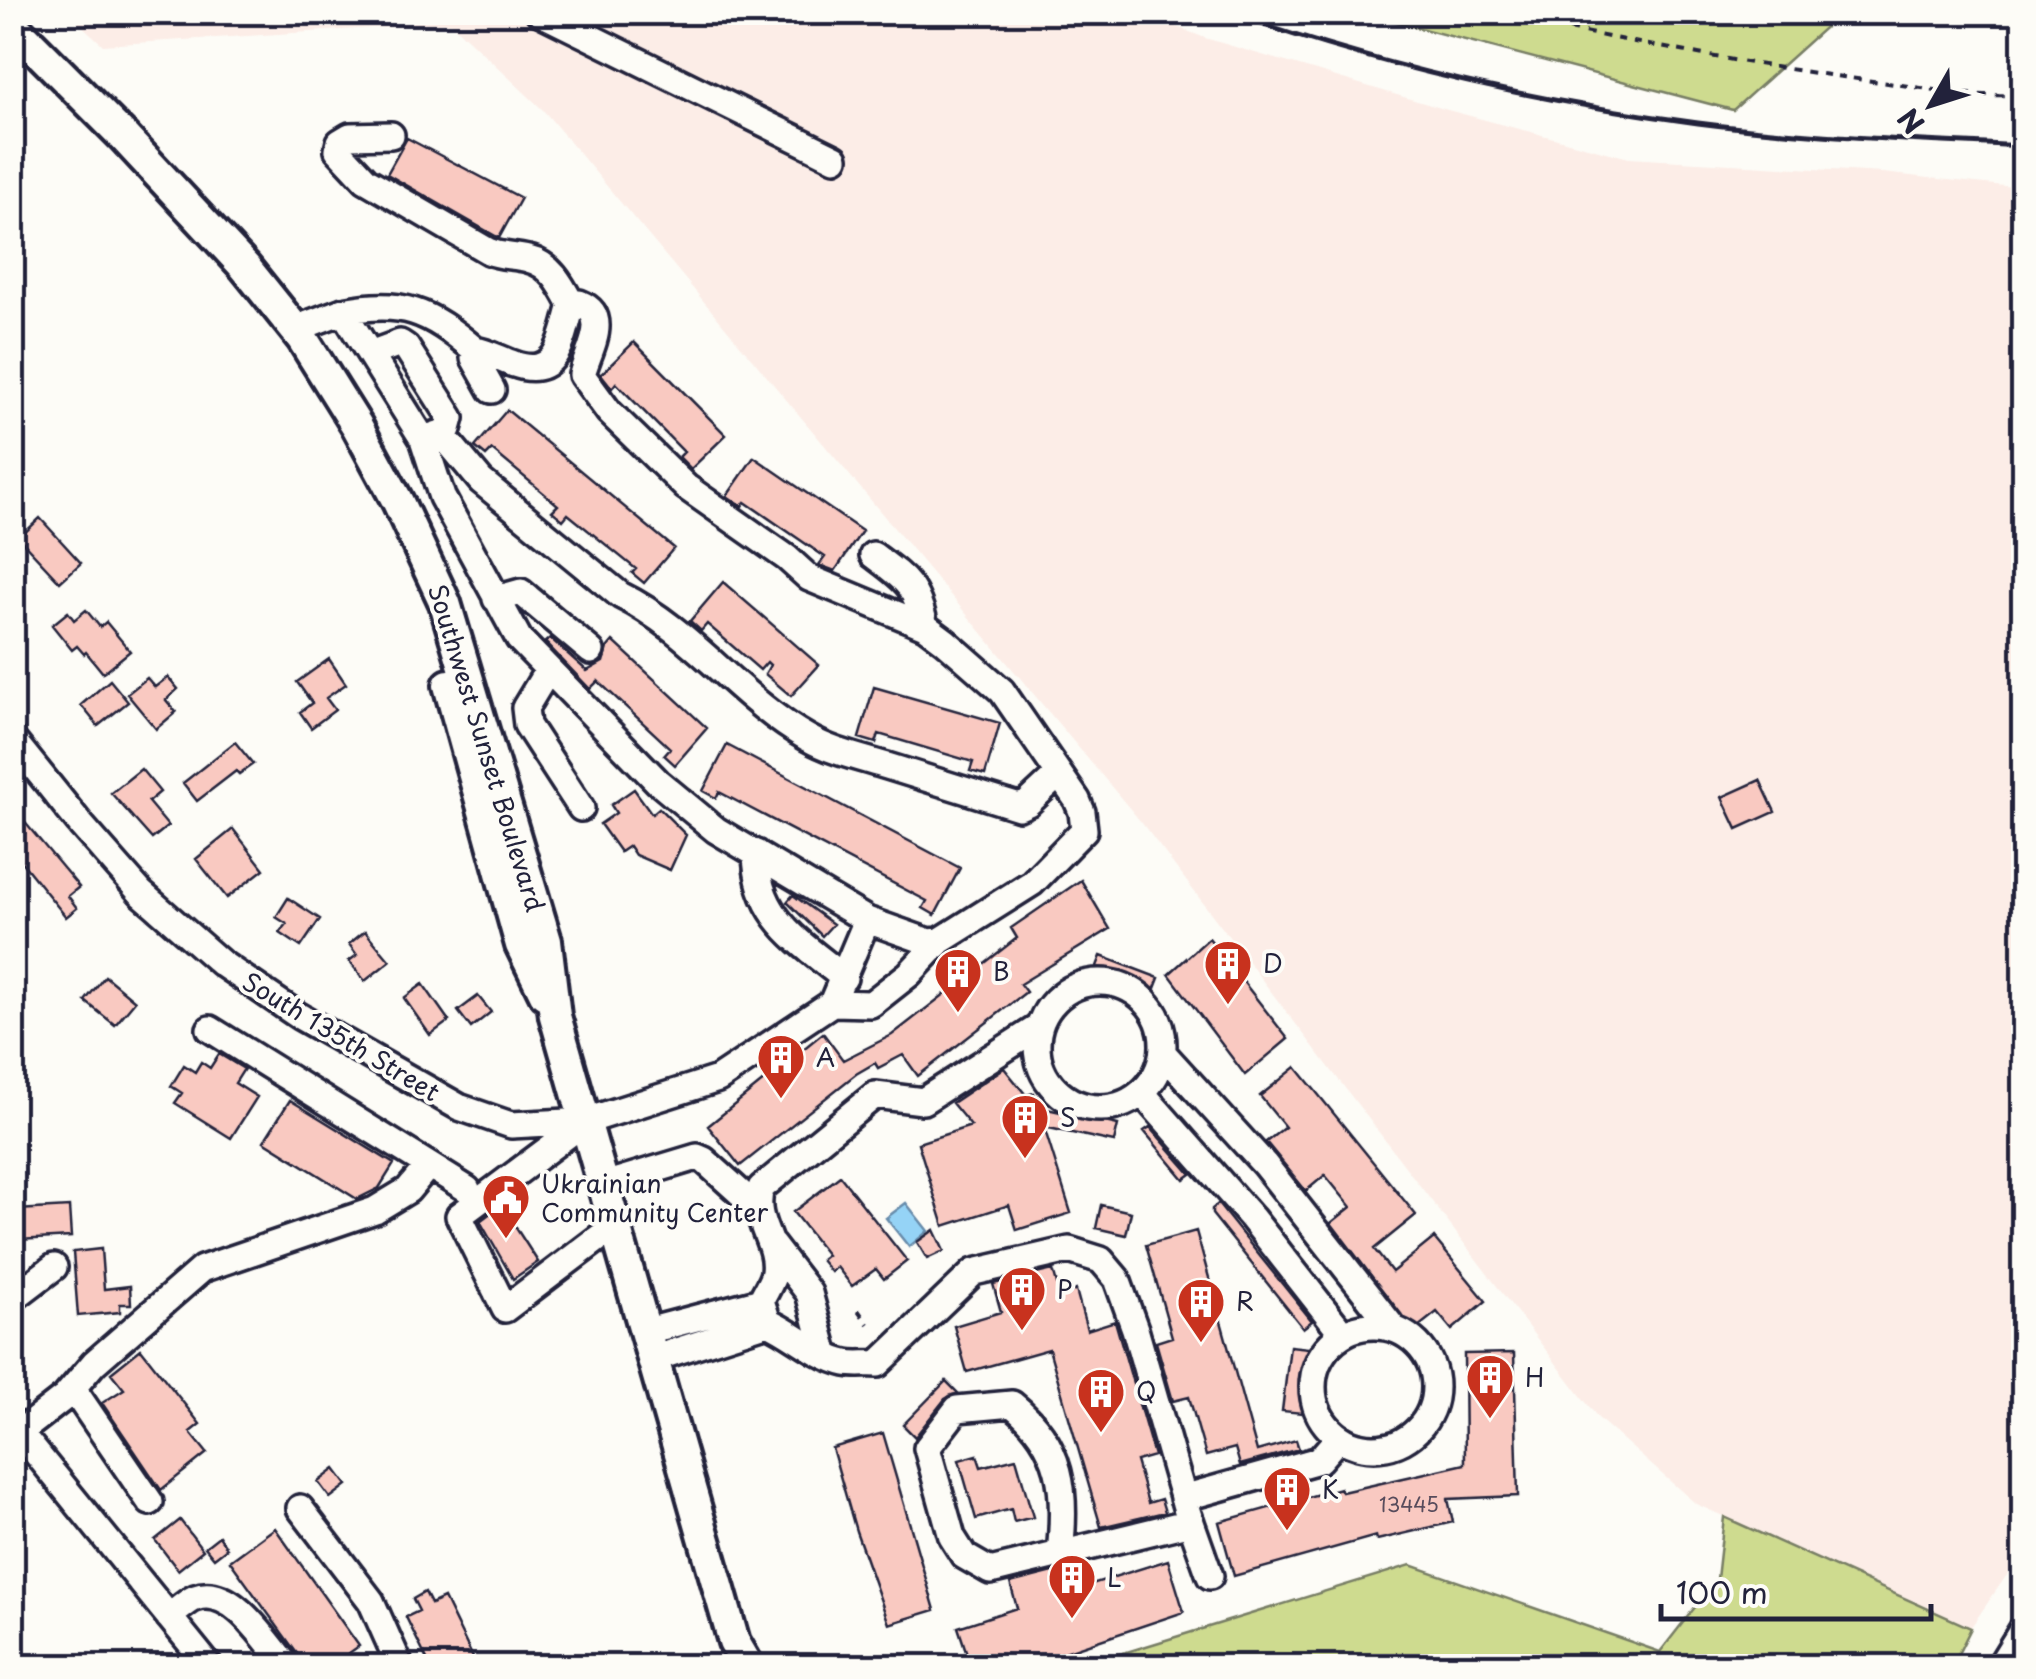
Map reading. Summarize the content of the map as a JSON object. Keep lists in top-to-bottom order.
{
  "streets": {
    "main road": ["Southwest Sunset Boulevard"],
    "street": ["South 135th Street"]
  },
  "crossings": [
    ["Southwest Sunset Boulevard", "South 135th Street"]
  ],
  "places": {
    "building": [
      "D",
      "B",
      "A",
      "S",
      "P",
      "R",
      "H",
      "Q",
      "K",
      "L"
    ],
    "public building": ["Ukrainian Community Center"]
  },
  "house_numbers": ["13445"],
  "scale_bar": "100 m",
  "north": "bottom left"
}
